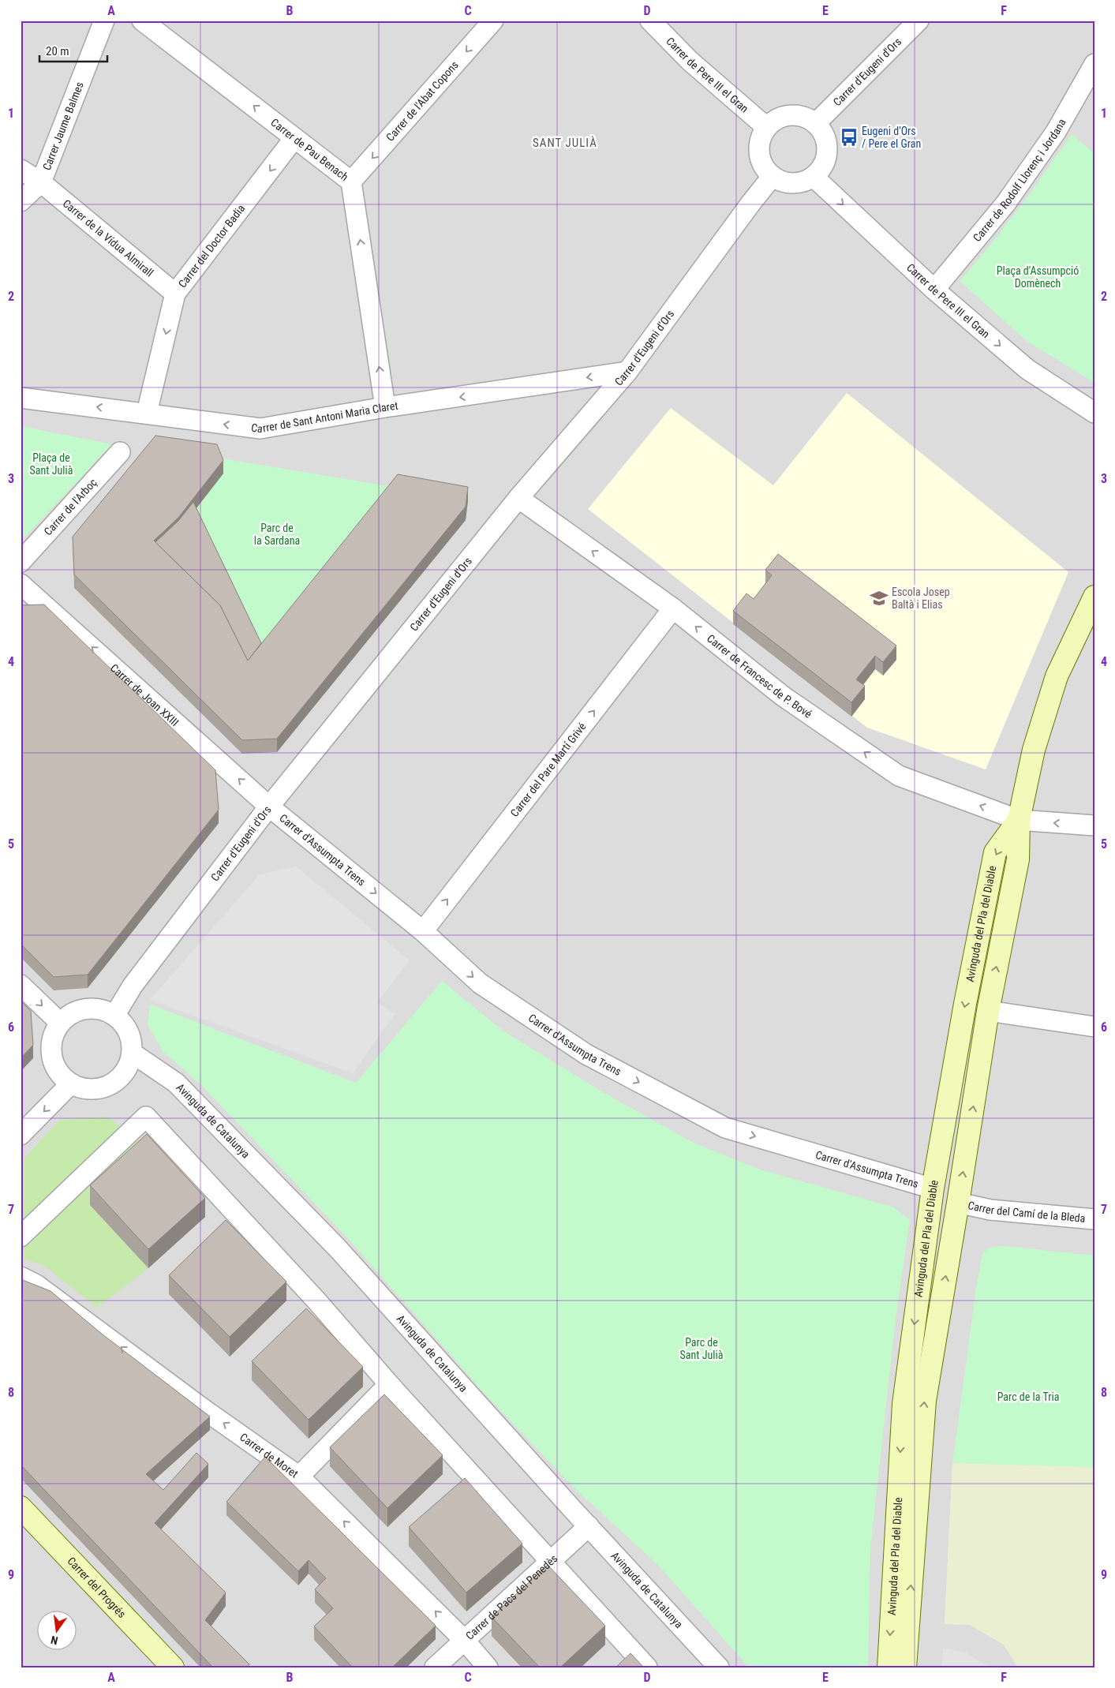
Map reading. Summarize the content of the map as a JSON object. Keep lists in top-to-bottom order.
{
  "streets": {
    "street": [
      "Carrer d'Eugeni d'Ors",
      "Carrer de Pere III el Gran",
      "Carrer de l'Abat Copons",
      "Carrer Jaume Balmes",
      "Carrer de Pau Benach",
      "Carrer de Rodolf Llorenç i Jordana",
      "Carrer de la Vídua Almirall",
      "Carrer del Doctor Badia",
      "Carrer de Sant Antoni Maria Claret",
      "Carrer de l'Arboç",
      "Carrer de Francesc de P. Bové",
      "Carrer de Joan XXIII",
      "Carrer del Pare Martí Grivé",
      "Carrer d'Assumpta Trens",
      "Avinguda del Pla del Diable",
      "Avinguda de Catalunya",
      "Carrer del Camí de la Bleda",
      "Carrer de Moret",
      "Carrer del Progrés",
      "Carrer de Pacs del Penedès"
    ]
  },
  "crossings": [
    ["Carrer d'Eugeni d'Ors", "Carrer de Pere III el Gran"],
    ["Carrer d'Eugeni d'Ors", "Carrer de Sant Antoni Maria Claret"],
    ["Carrer d'Eugeni d'Ors", "Carrer de Francesc de P. Bové"],
    ["Carrer d'Eugeni d'Ors", "Carrer de Joan XXIII"],
    ["Carrer d'Eugeni d'Ors", "Carrer d'Assumpta Trens"],
    ["Carrer d'Eugeni d'Ors", "Avinguda de Catalunya"],
    ["Carrer de Pere III el Gran", "Carrer de Rodolf Llorenç i Jordana"],
    ["Carrer de l'Abat Copons", "Carrer de Pau Benach"],
    ["Carrer Jaume Balmes", "Carrer de la Vídua Almirall"],
    ["Carrer de Pau Benach", "Carrer del Doctor Badia"],
    ["Carrer de Pau Benach", "Carrer de Sant Antoni Maria Claret"],
    ["Carrer de la Vídua Almirall", "Carrer del Doctor Badia"],
    ["Carrer del Doctor Badia", "Carrer de Sant Antoni Maria Claret"],
    ["Carrer de Francesc de P. Bové", "Carrer del Pare Martí Grivé"],
    ["Carrer de Francesc de P. Bové", "Avinguda del Pla del Diable"],
    ["Carrer de Joan XXIII", "Carrer d'Assumpta Trens"],
    ["Carrer del Pare Martí Grivé", "Carrer d'Assumpta Trens"],
    ["Carrer d'Assumpta Trens", "Avinguda del Pla del Diable"],
    ["Avinguda del Pla del Diable", "Carrer del Camí de la Bleda"],
    ["Avinguda de Catalunya", "Carrer de Pacs del Penedès"],
    ["Carrer de Moret", "Carrer de Pacs del Penedès"]
  ],
  "one_way": [
    "Carrer de Pere III el Gran",
    "Carrer de l'Abat Copons",
    "Carrer de Pau Benach",
    "Carrer del Doctor Badia",
    "Carrer de Sant Antoni Maria Claret",
    "Carrer de Francesc de P. Bové",
    "Carrer de Joan XXIII",
    "Carrer del Pare Martí Grivé",
    "Carrer d'Assumpta Trens"
  ],
  "districts": ["SANT JULIÀ"],
  "parks": [
    "Plaça d'Assumpció Domènech",
    "Plaça de Sant Julià",
    "Parc de la Sardana",
    "Parc de Sant Julià",
    "Parc de la Tria"
  ],
  "places": {
    "bus stop": ["Eugeni d'Ors / Pere el Gran"],
    "school or university": ["Escola Josep Baltà i Elias"]
  },
  "scale_bar": "20 m",
  "north": "bottom",
  "grid": {
    "columns": [
      "A",
      "B",
      "C",
      "D",
      "E",
      "F"
    ],
    "rows": [
      "1",
      "2",
      "3",
      "4",
      "5",
      "6",
      "7",
      "8",
      "9"
    ]
  }
}
